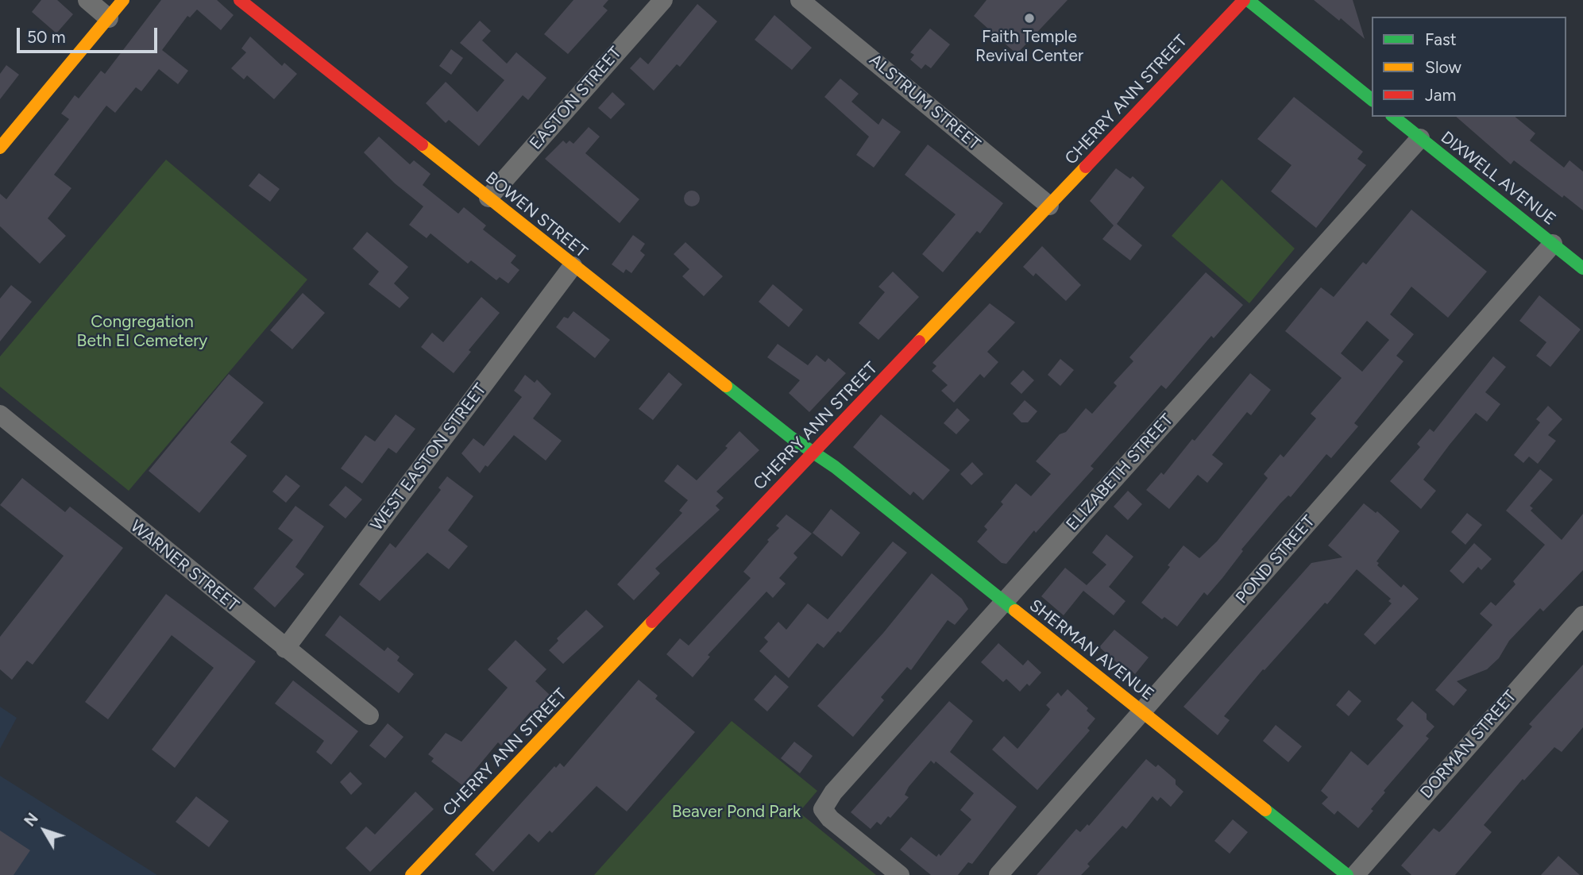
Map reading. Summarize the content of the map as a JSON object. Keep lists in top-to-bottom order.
{
  "streets": {
    "main road": [
      "CHERRY ANN STREET",
      "DIXWELL AVENUE",
      "BOWEN STREET",
      "SHERMAN AVENUE"
    ],
    "street": [
      "EASTON STREET",
      "ALSTRUM STREET",
      "WEST EASTON STREET",
      "ELIZABETH STREET",
      "POND STREET",
      "WARNER STREET",
      "DORMAN STREET"
    ]
  },
  "crossings": [
    ["EASTON STREET", "BOWEN STREET"],
    ["CHERRY ANN STREET", "ALSTRUM STREET"],
    ["CHERRY ANN STREET", "BOWEN STREET"],
    ["CHERRY ANN STREET", "SHERMAN AVENUE"],
    ["DIXWELL AVENUE", "ELIZABETH STREET"],
    ["DIXWELL AVENUE", "POND STREET"],
    ["BOWEN STREET", "WEST EASTON STREET"],
    ["BOWEN STREET", "SHERMAN AVENUE"],
    ["WEST EASTON STREET", "WARNER STREET"],
    ["ELIZABETH STREET", "SHERMAN AVENUE"],
    ["POND STREET", "SHERMAN AVENUE"]
  ],
  "parks": ["Congregation Beth El Cemetery", "Beaver Pond Park"],
  "places": ["Faith Temple Revival Center"],
  "legend": ["Fast", "Slow", "Jam"],
  "scale_bar": "50 m",
  "north": "top left"
}
